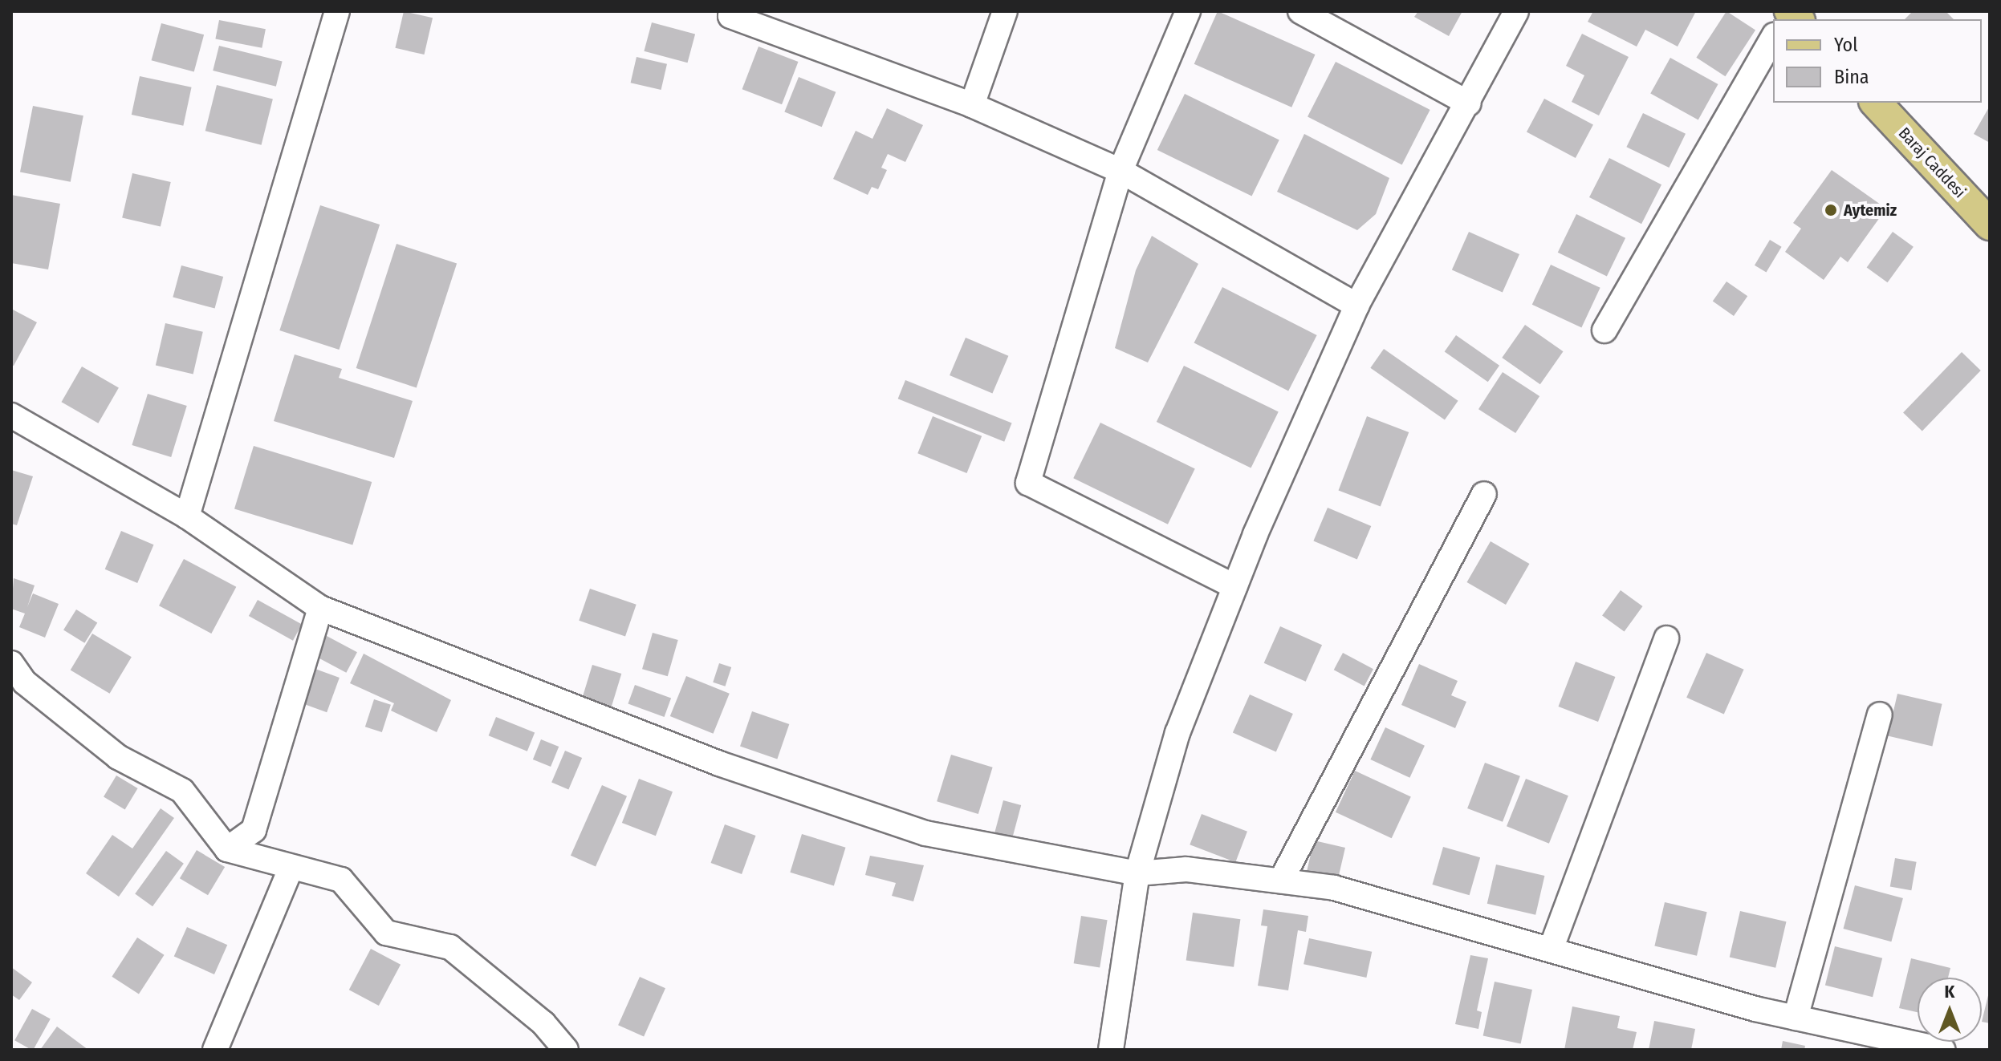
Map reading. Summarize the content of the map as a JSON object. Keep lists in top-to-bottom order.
{
  "streets": {
    "main road": ["Baraj Caddesi"]
  },
  "places": ["Aytemiz"],
  "legend": ["Yol", "Bina"],
  "north": "top"
}
